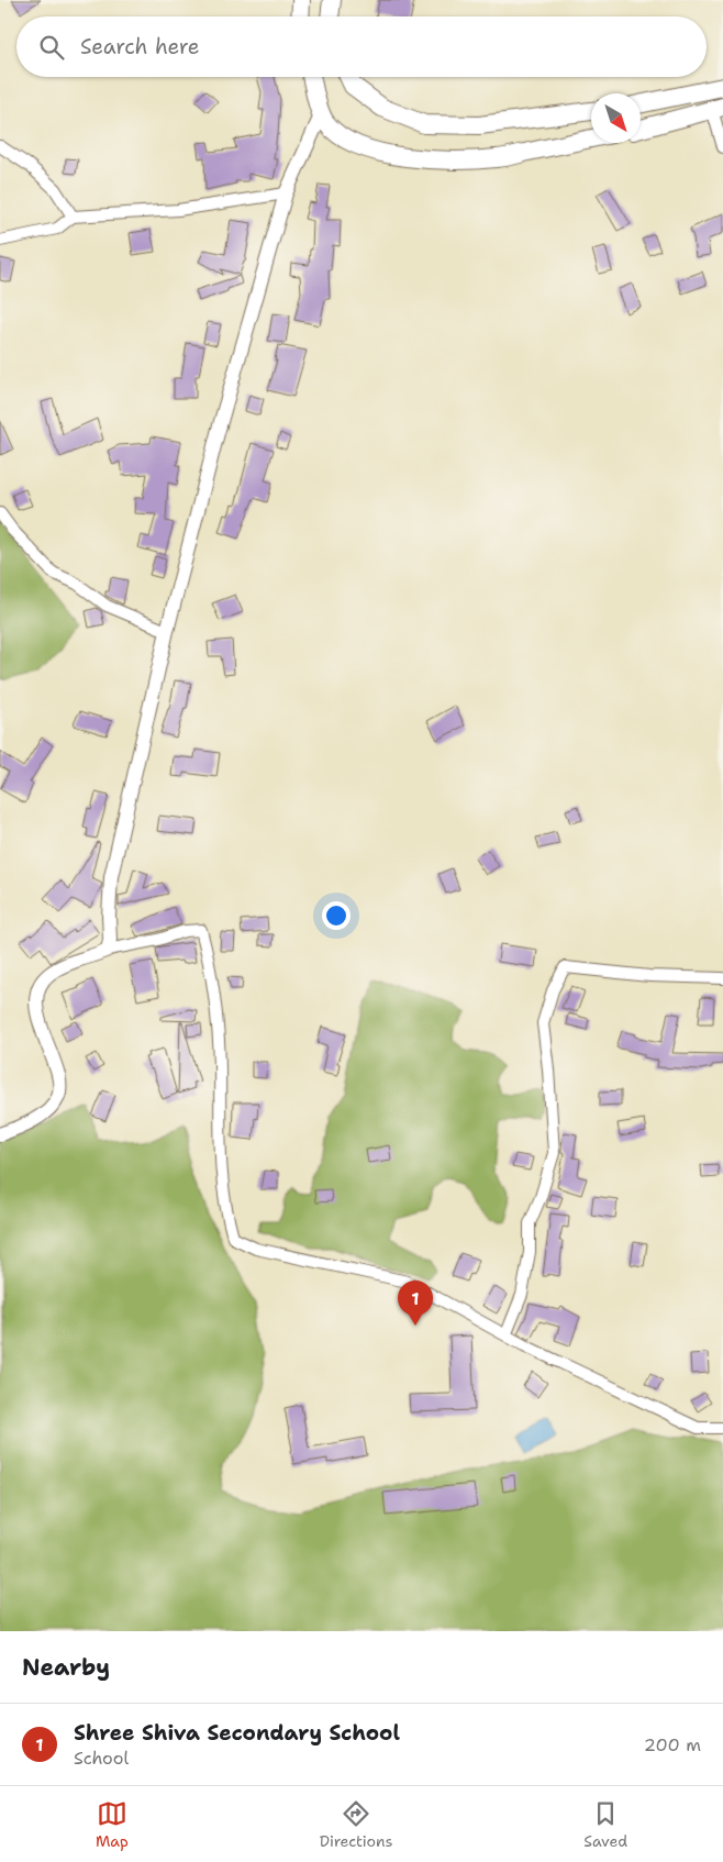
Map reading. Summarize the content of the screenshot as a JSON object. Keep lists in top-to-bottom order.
{
  "north": "bottom right",
  "page": {
    "search": "Search here",
    "pins": "1",
    "heading": "Nearby",
    "list": [
      {
        "mark": "1",
        "name": "Shree Shiva Secondary School",
        "note": "School",
        "value": "200 m"
      }
    ],
    "nav": ["Map", "Directions", "Saved"]
  }
}
